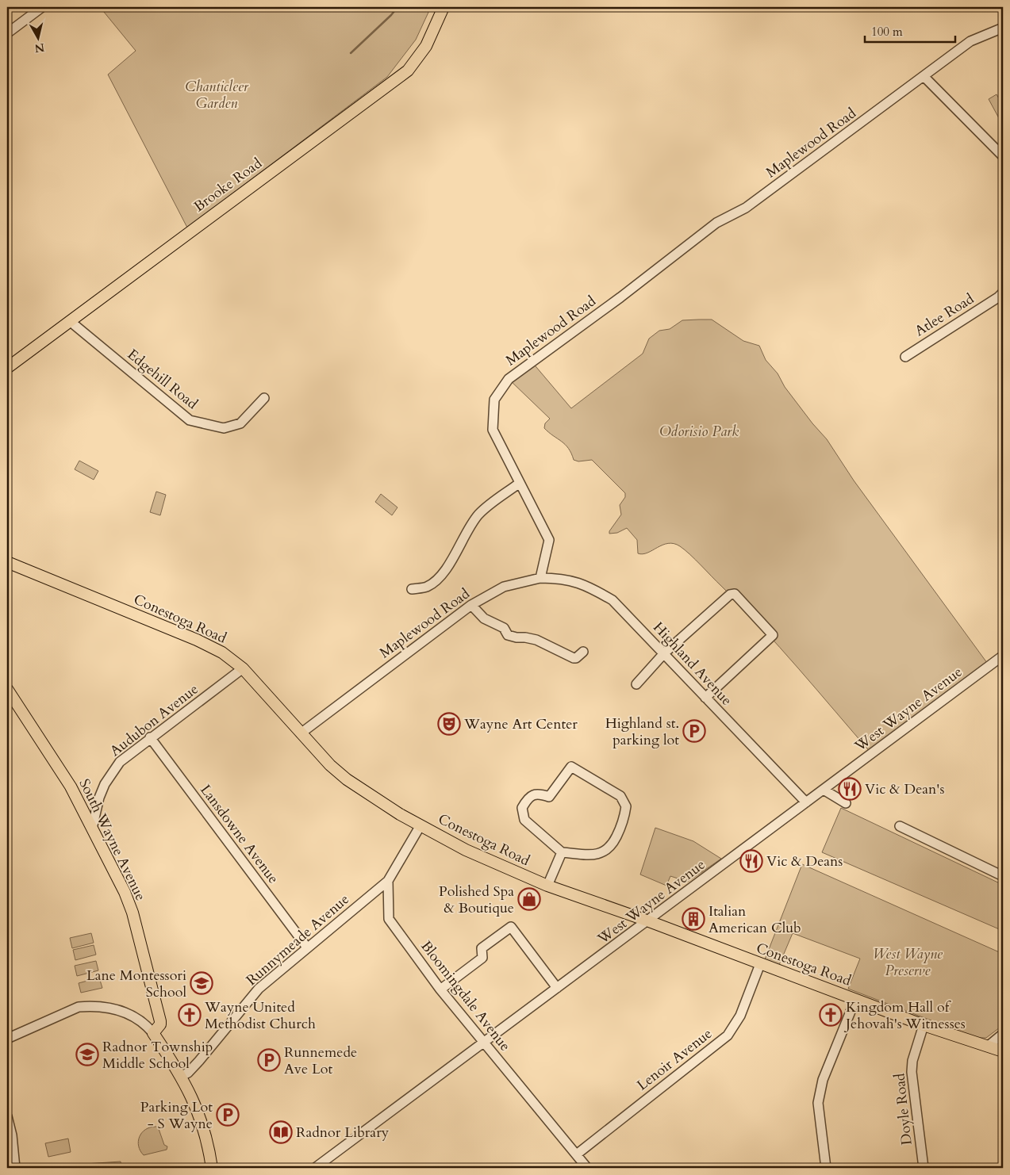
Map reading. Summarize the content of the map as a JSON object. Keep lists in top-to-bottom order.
{
  "streets": {
    "main road": ["Brooke Road", "Conestoga Road", "South Wayne Avenue"],
    "street": [
      "Maplewood Road",
      "Atlee Road",
      "Edgehill Road",
      "Highland Avenue",
      "West Wayne Avenue",
      "Audubon Avenue",
      "Lansdowne Avenue",
      "Runnymeade Avenue",
      "Bloomingdale Avenue",
      "Lenoir Avenue",
      "Doyle Road"
    ]
  },
  "crossings": [
    ["Maplewood Road", "Conestoga Road"],
    ["Maplewood Road", "Highland Avenue"],
    ["Brooke Road", "Edgehill Road"],
    ["Conestoga Road", "West Wayne Avenue"],
    ["Conestoga Road", "Audubon Avenue"],
    ["Conestoga Road", "Lenoir Avenue"],
    ["Conestoga Road", "Doyle Road"],
    ["Highland Avenue", "West Wayne Avenue"],
    ["West Wayne Avenue", "Bloomingdale Avenue"],
    ["Audubon Avenue", "Lansdowne Avenue"],
    ["Audubon Avenue", "South Wayne Avenue"],
    ["Lansdowne Avenue", "Runnymeade Avenue"],
    ["Runnymeade Avenue", "Bloomingdale Avenue"],
    ["Bloomingdale Avenue", "Lenoir Avenue"]
  ],
  "parks": ["Chanticleer Garden", "Odorisio Park", "West Wayne Preserve"],
  "places": {
    "theatre": ["Wayne Art Center"],
    "parking": ["Highland st. parking lot", "Runnemede Ave Lot", "Parking Lot - S Wayne"],
    "restaurant": ["Vic & Dean's", "Vic & Deans"],
    "shop": ["Polished Spa & Boutique"],
    "building": ["Italian American Club"],
    "school or university": ["Lane Montessori School", "Radnor Township Middle School"],
    "church": ["Wayne United Methodist Church", "Kingdom Hall of Jehovah's Witnesses"],
    "library": ["Radnor Library"]
  },
  "scale_bar": "100 m",
  "north": "bottom"
}
